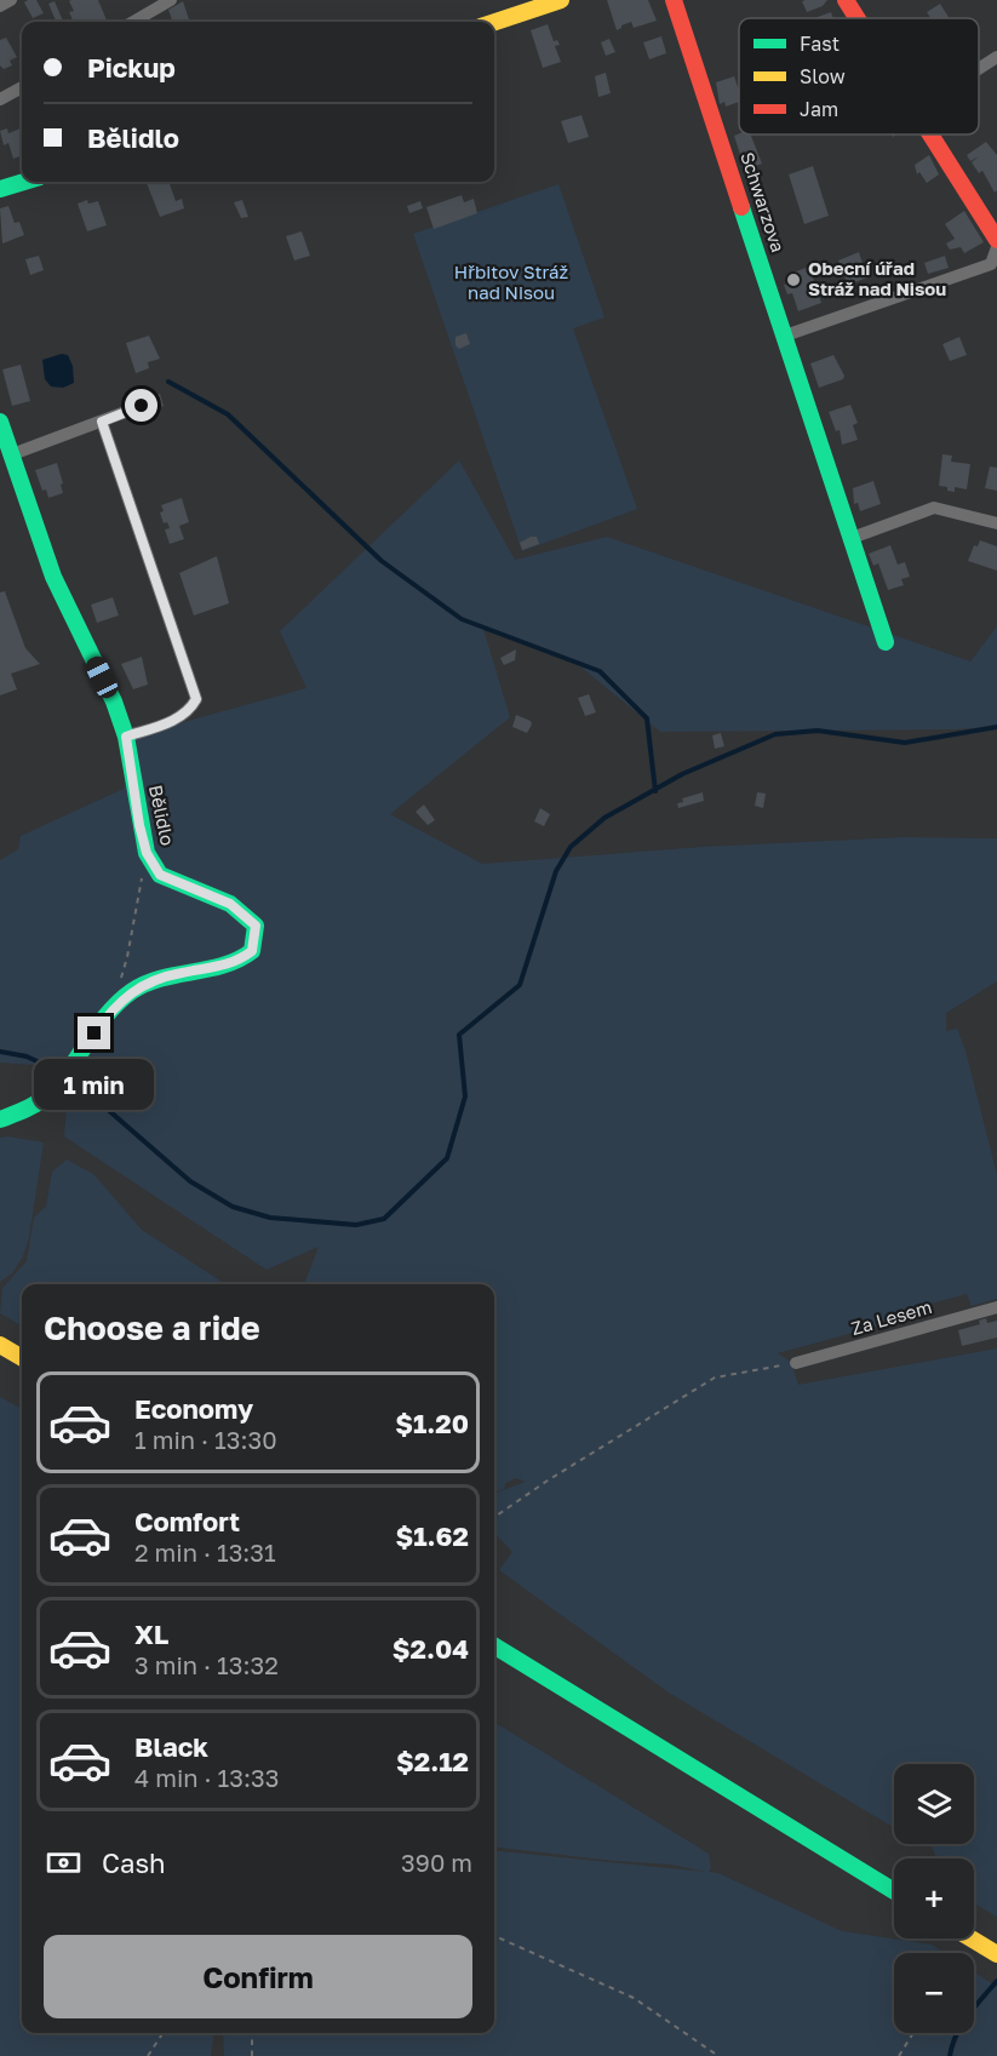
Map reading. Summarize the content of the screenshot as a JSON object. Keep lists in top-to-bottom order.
{
  "streets": {
    "street": ["Schwarzova", "Bělidlo", "Za Lesem"]
  },
  "parks": ["Hřbitov Stráž nad Nisou"],
  "places": ["Obecní úřad Stráž nad Nisou"],
  "legend": ["Fast", "Slow", "Jam"],
  "page": {
    "banner": ["Pickup", "Bělidlo"],
    "bubble": "1 min",
    "heading": "Choose a ride",
    "list": [
      {
        "name": "Economy",
        "note": "1 min · 13:30",
        "value": "$1.20"
      },
      {
        "name": "Comfort",
        "note": "2 min · 13:31",
        "value": "$1.62"
      },
      {
        "name": "XL",
        "note": "3 min · 13:32",
        "value": "$2.04"
      },
      {
        "name": "Black",
        "note": "4 min · 13:33",
        "value": "$2.12"
      }
    ],
    "map_buttons": ["+", "−"],
    "pay": ["Cash", "390 m"],
    "buttons": "Confirm"
  }
}
